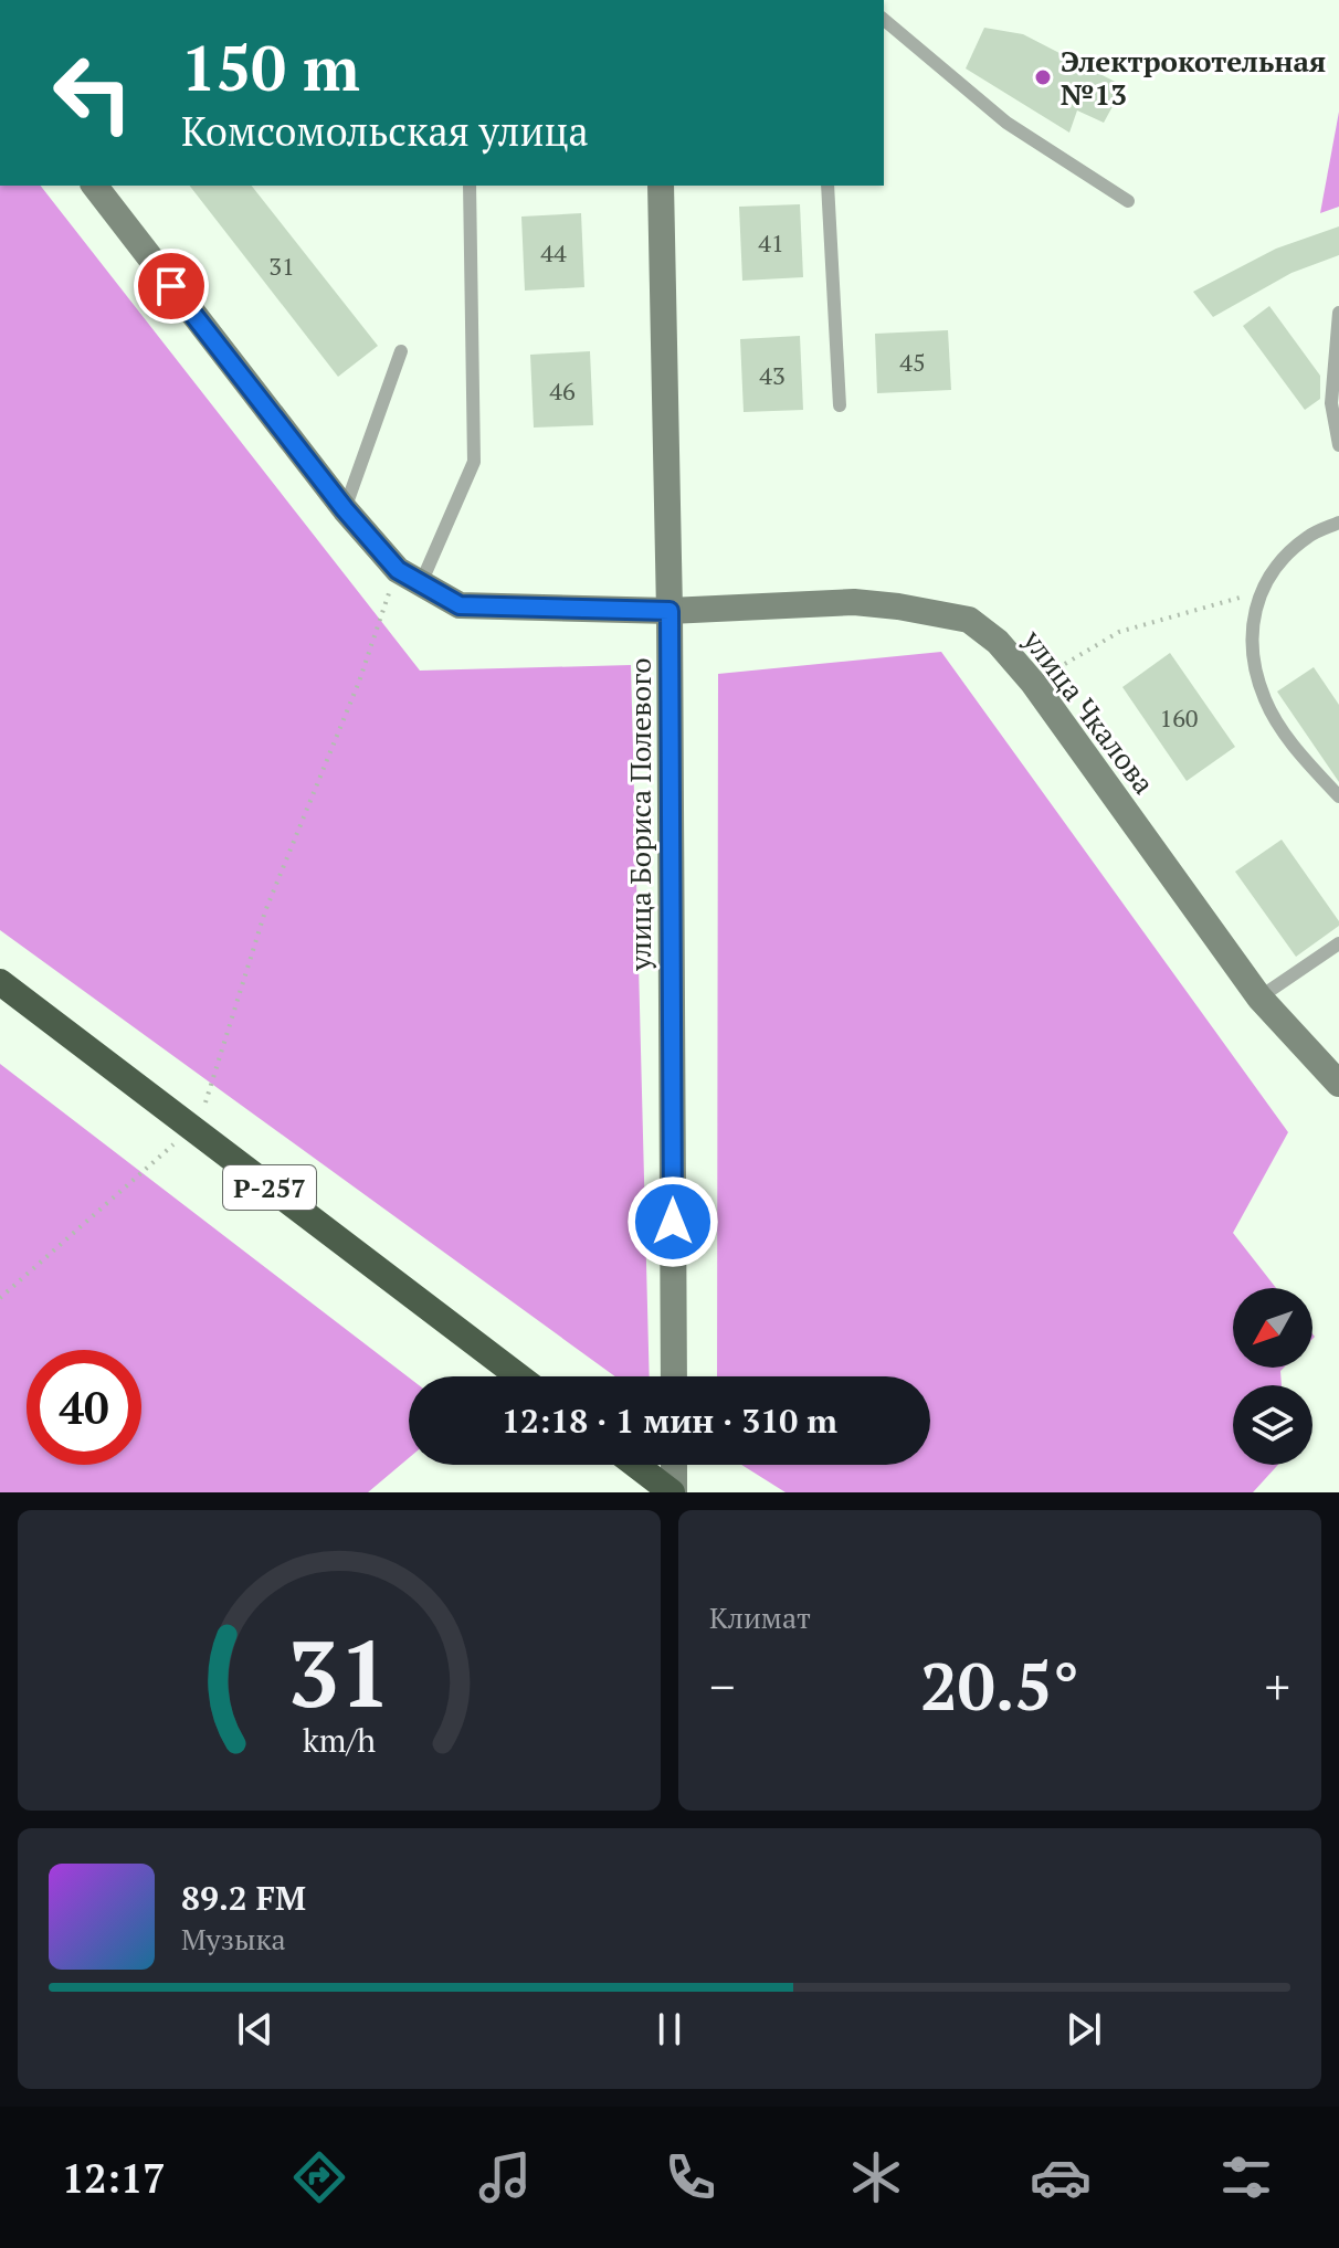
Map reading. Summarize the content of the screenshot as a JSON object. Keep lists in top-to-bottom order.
{
  "streets": {
    "highway": ["Р-257"],
    "main road": ["улица Чкалова", "улица Бориса Полевого"]
  },
  "crossings": [
    ["улица Чкалова", "улица Бориса Полевого"]
  ],
  "places": ["Электрокотельная №13"],
  "house_numbers": [
    "41",
    "44",
    "31",
    "45",
    "43",
    "46",
    "160"
  ],
  "north": "bottom left",
  "page": {
    "turn": ["150 m", "Комсомольская улица"],
    "limit": "40",
    "trip": "12:18 · 1 мин · 310 m",
    "tile": "Климат",
    "heat": ["−", "20.5°", "+"],
    "song": ["89.2 FM", "Музыка"],
    "tabs": "12:17",
    "gauge": ["31", "km/h"]
  }
}
